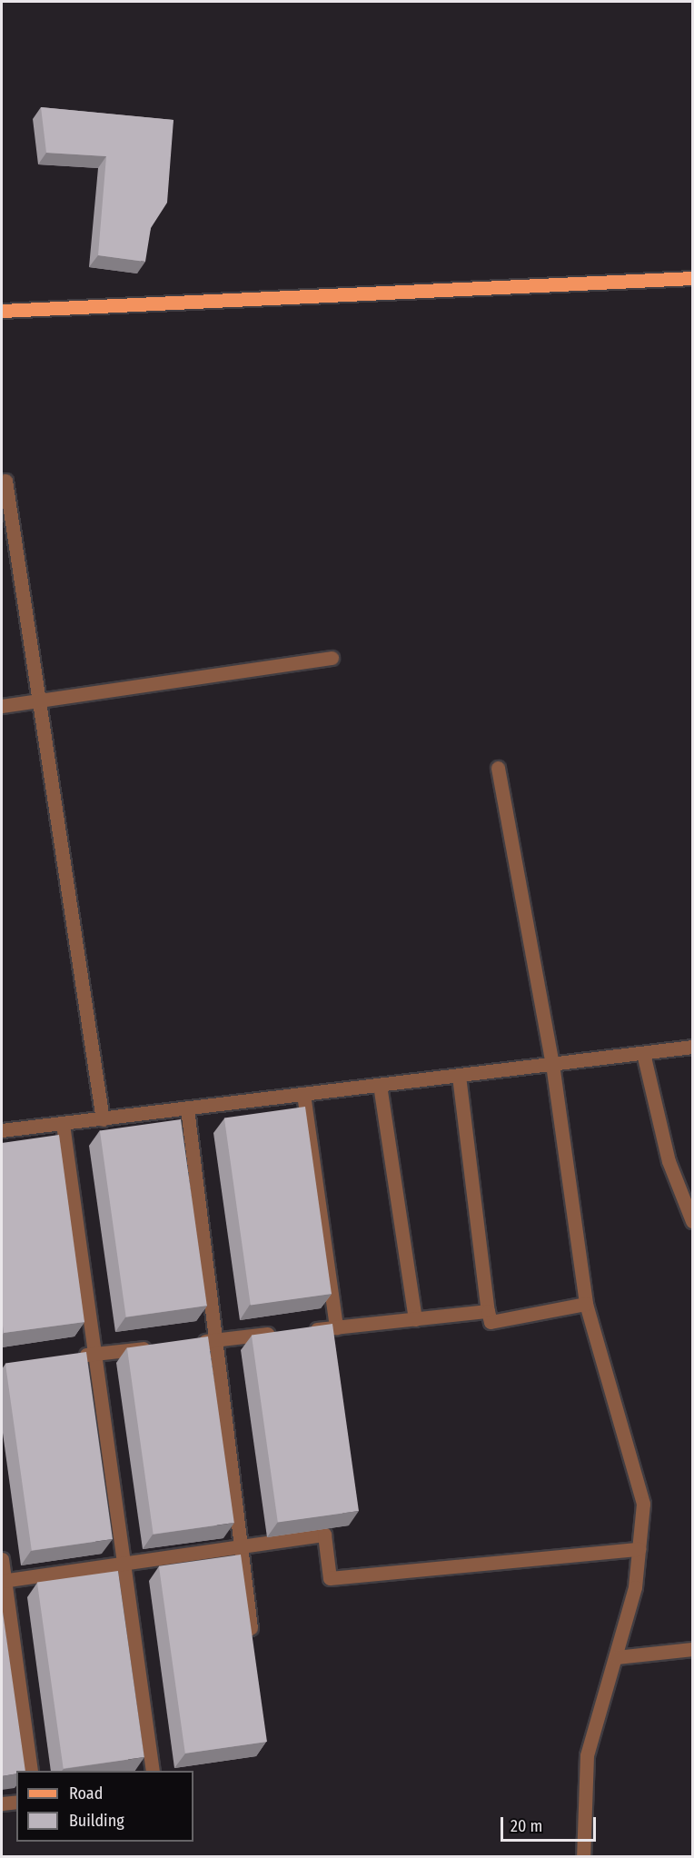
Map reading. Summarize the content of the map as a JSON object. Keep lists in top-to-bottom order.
{
  "legend": ["Road", "Building"],
  "scale_bar": "20 m"
}
